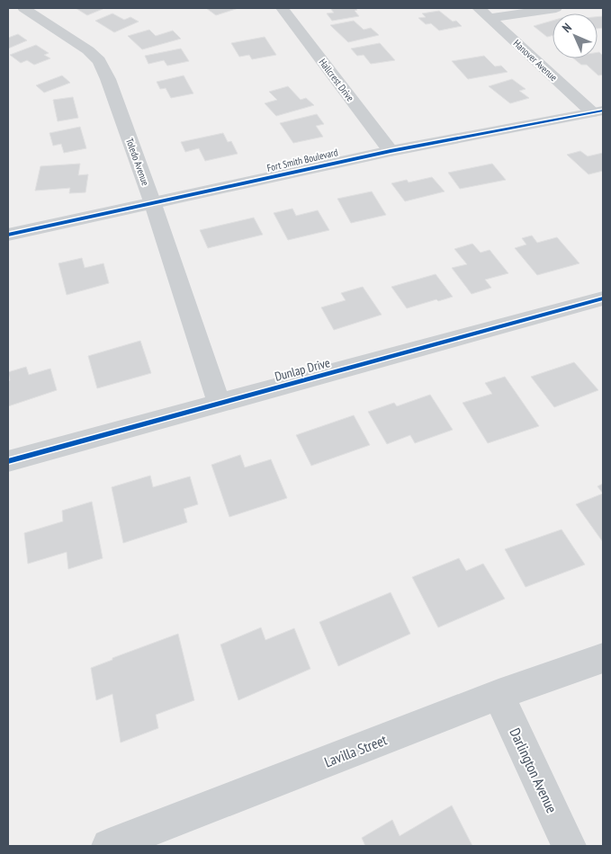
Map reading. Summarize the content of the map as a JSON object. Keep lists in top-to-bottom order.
{
  "streets": {
    "street": [
      "Hanover Avenue",
      "Hallcrest Drive",
      "Fort Smith Boulevard",
      "Toledo Avenue",
      "Dunlap Drive",
      "Lavilla Street",
      "Darlington Avenue"
    ]
  },
  "crossings": [
    ["Hanover Avenue", "Fort Smith Boulevard"],
    ["Hallcrest Drive", "Fort Smith Boulevard"],
    ["Fort Smith Boulevard", "Toledo Avenue"],
    ["Toledo Avenue", "Dunlap Drive"],
    ["Lavilla Street", "Darlington Avenue"]
  ],
  "north": "top left"
}
